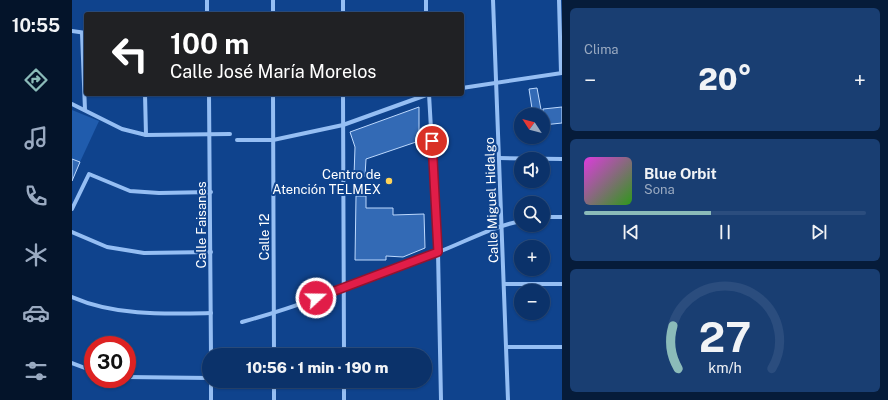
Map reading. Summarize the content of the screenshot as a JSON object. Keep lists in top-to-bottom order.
{
  "streets": {
    "street": ["Calle Miguel Hidalgo", "Calle Faisanes", "Calle 12"]
  },
  "places": ["Centro de Atención TELMEX"],
  "north": "top left",
  "page": {
    "tabs": "10:55",
    "tile": "Clima",
    "turn": ["100 m", "Calle José María Morelos"],
    "heat": ["−", "20°", "+"],
    "map_buttons": ["+", "−"],
    "song": ["Blue Orbit", "Sona"],
    "limit": "30",
    "trip": "10:56 · 1 min · 190 m",
    "gauge": ["27", "km/h"]
  }
}
